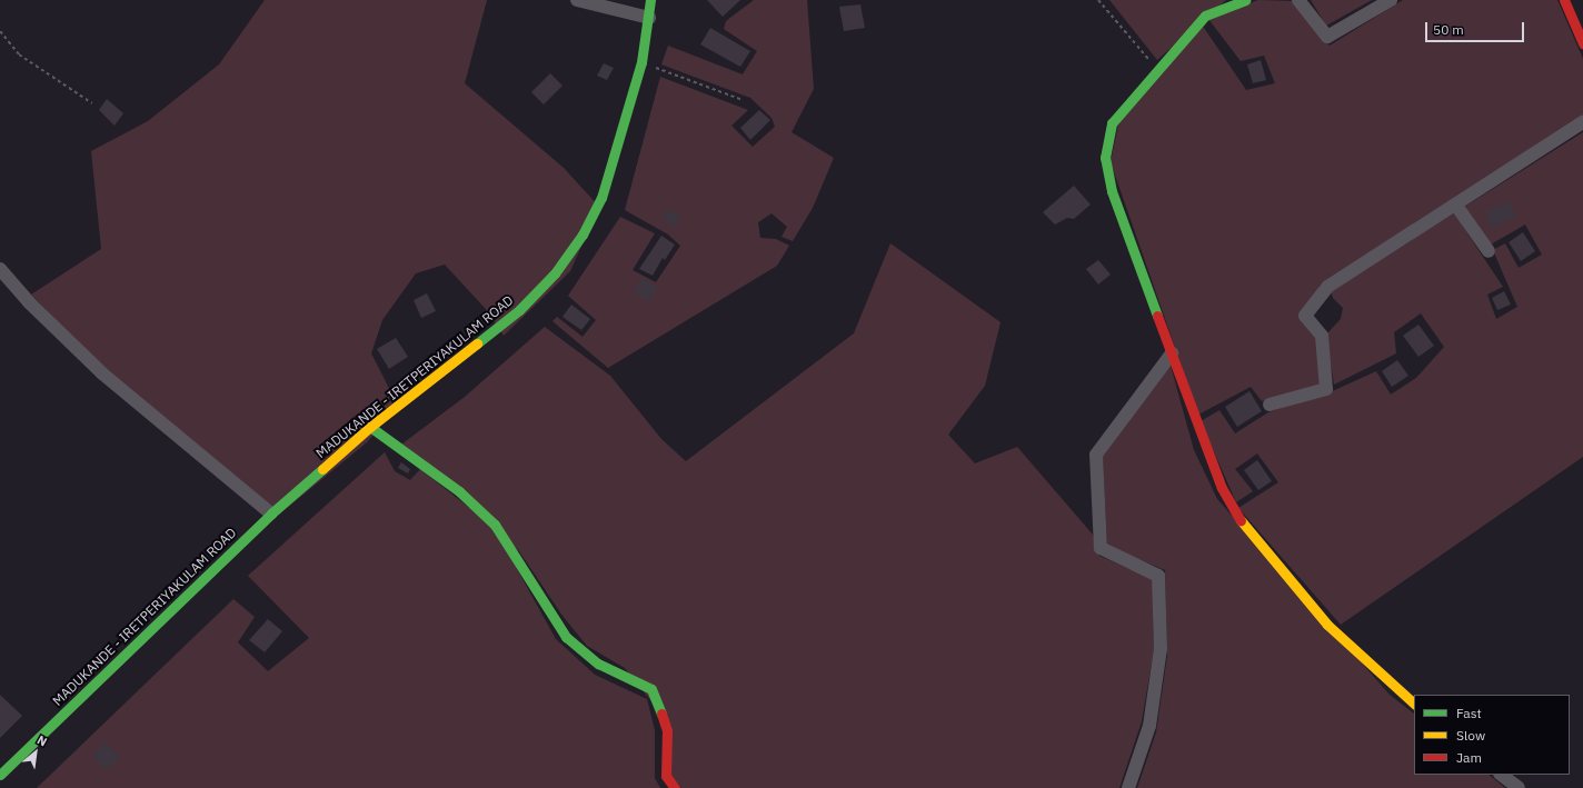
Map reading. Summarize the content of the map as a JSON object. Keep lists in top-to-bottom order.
{
  "streets": {
    "main road": ["MADUKANDE - IRETPERIYAKULAM ROAD"]
  },
  "legend": ["Fast", "Slow", "Jam"],
  "scale_bar": "50 m",
  "north": "top right"
}
